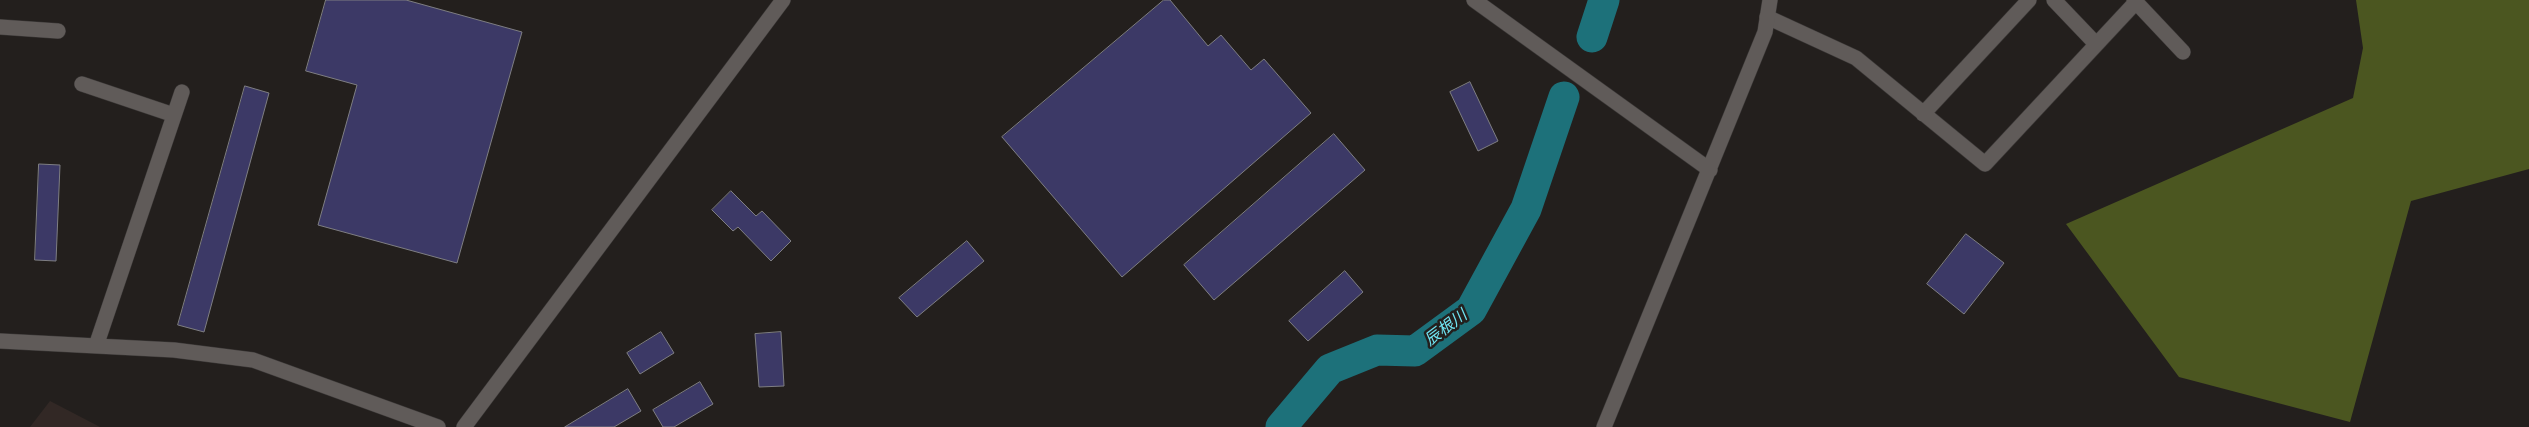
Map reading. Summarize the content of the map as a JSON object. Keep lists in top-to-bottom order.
{
  "water": ["辰根川"]
}
